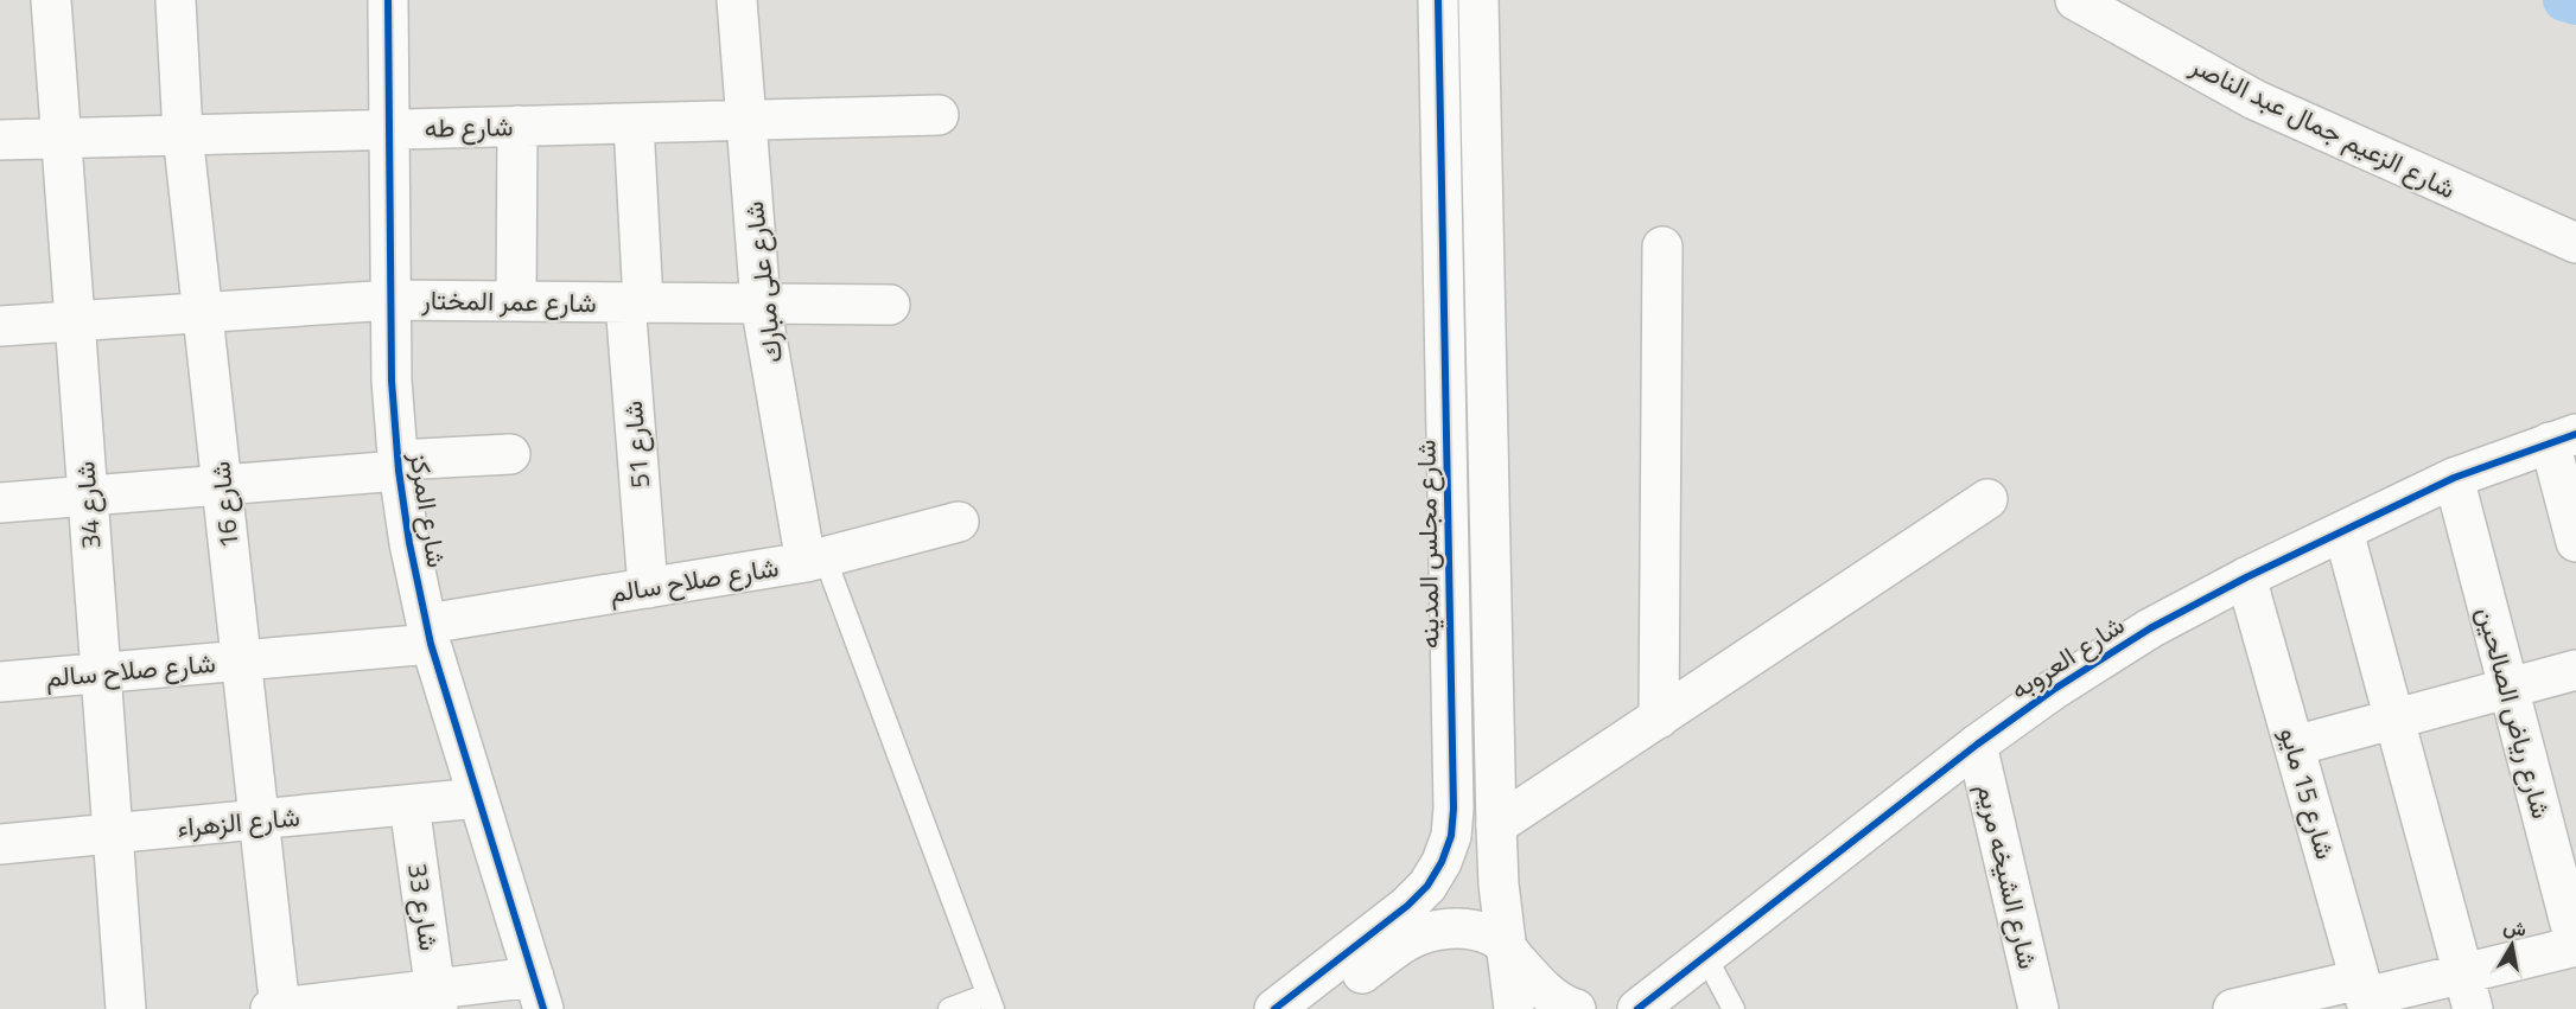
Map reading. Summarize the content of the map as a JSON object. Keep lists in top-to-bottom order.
{
  "streets": {
    "street": [
      "شارع طه",
      "شارع الزعيم جمال عبد الناصر",
      "شارع على مبارك",
      "شارع عمر المختار",
      "شارع 51",
      "شارع 34",
      "شارع 16",
      "شارع المركز",
      "شارع مجلس المدينه",
      "شارع صلاح سالم",
      "شارع العروبه",
      "شارع رياض الصالحين",
      "شارع 15 مايو",
      "شارع الزهراء",
      "شارع الشيخه مريم",
      "شارع 33"
    ]
  },
  "crossings": [
    ["شارع طه", "شارع على مبارك"],
    ["شارع طه", "شارع 51"],
    ["شارع طه", "شارع 34"],
    ["شارع طه", "شارع 16"],
    ["شارع طه", "شارع المركز"],
    ["شارع على مبارك", "شارع عمر المختار"],
    ["شارع على مبارك", "شارع صلاح سالم"],
    ["شارع عمر المختار", "شارع 51"],
    ["شارع عمر المختار", "شارع 34"],
    ["شارع عمر المختار", "شارع 16"],
    ["شارع عمر المختار", "شارع المركز"],
    ["شارع 51", "شارع صلاح سالم"],
    ["شارع 34", "شارع صلاح سالم"],
    ["شارع 34", "شارع الزهراء"],
    ["شارع 16", "شارع صلاح سالم"],
    ["شارع 16", "شارع الزهراء"],
    ["شارع المركز", "شارع صلاح سالم"],
    ["شارع المركز", "شارع الزهراء"],
    ["شارع العروبه", "شارع رياض الصالحين"],
    ["شارع العروبه", "شارع 15 مايو"],
    ["شارع العروبه", "شارع الشيخه مريم"],
    ["شارع الزهراء", "شارع 33"]
  ],
  "north": "top"
}
